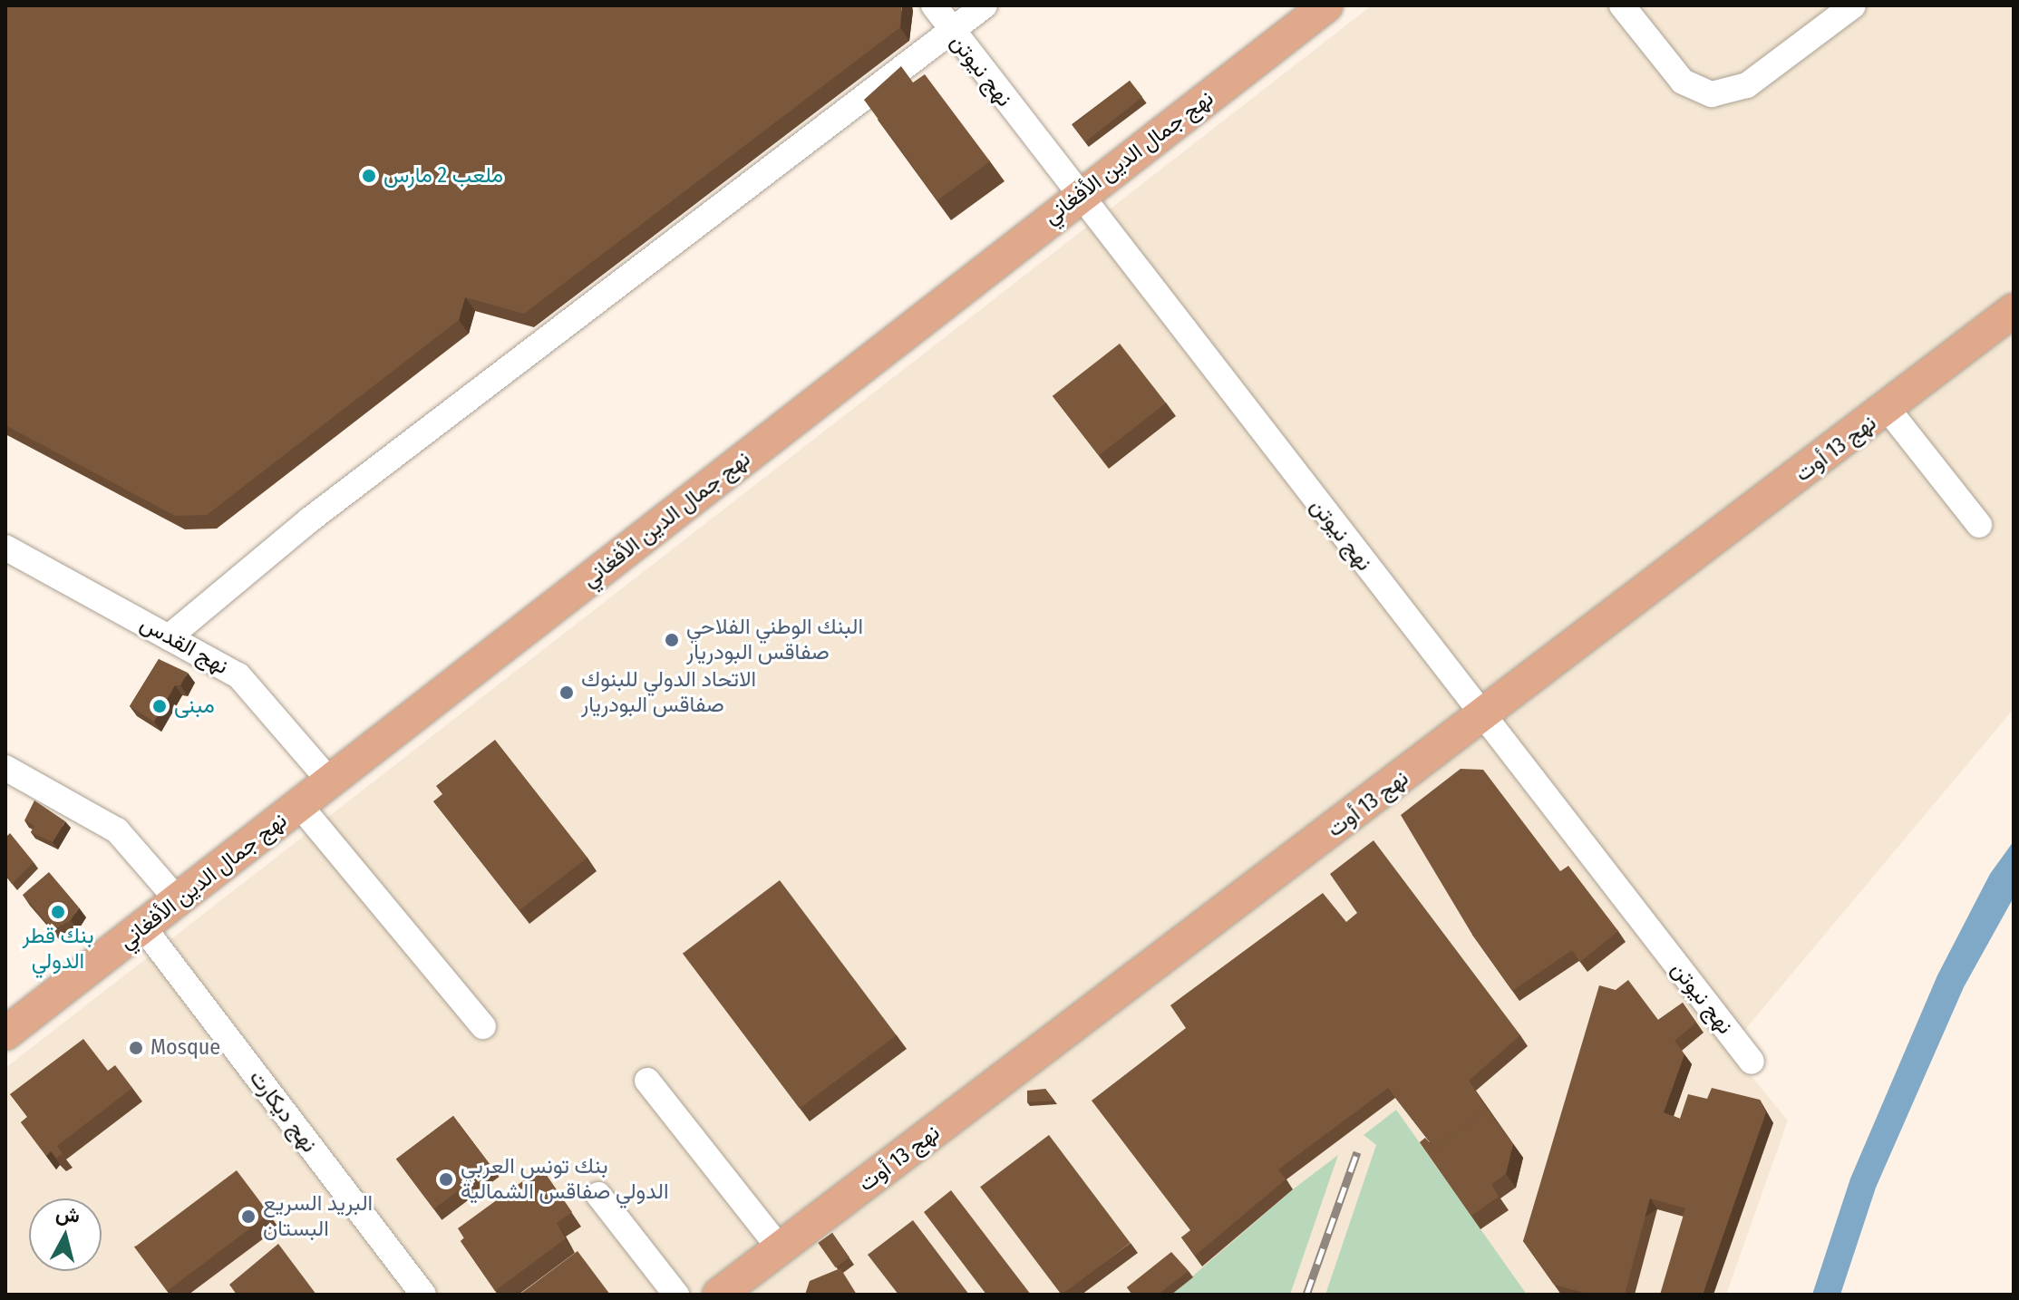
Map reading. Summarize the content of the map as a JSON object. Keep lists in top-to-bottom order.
{
  "streets": {
    "main road": ["نهج جمال الدين الأفغاني", "نهج 13 أوت"],
    "street": ["نهج نيوتن", "نهج القدس", "نهج ديكارت"]
  },
  "crossings": [
    ["نهج نيوتن", "نهج جمال الدين الأفغاني"],
    ["نهج نيوتن", "نهج 13 أوت"],
    ["نهج جمال الدين الأفغاني", "نهج القدس"],
    ["نهج جمال الدين الأفغاني", "نهج ديكارت"]
  ],
  "places": [
    "ملعب 2 مارس",
    "البنك الوطني الفلاحي صفاقس البودريار",
    "الاتحاد الدولي للبنوك صفاقس البودريار",
    "مبنى",
    "بنك قطر الدولي",
    "Mosque",
    "بنك تونس العربي الدولي صفاقس الشمالية",
    "البريد السريع البستان"
  ],
  "north": "top"
}
